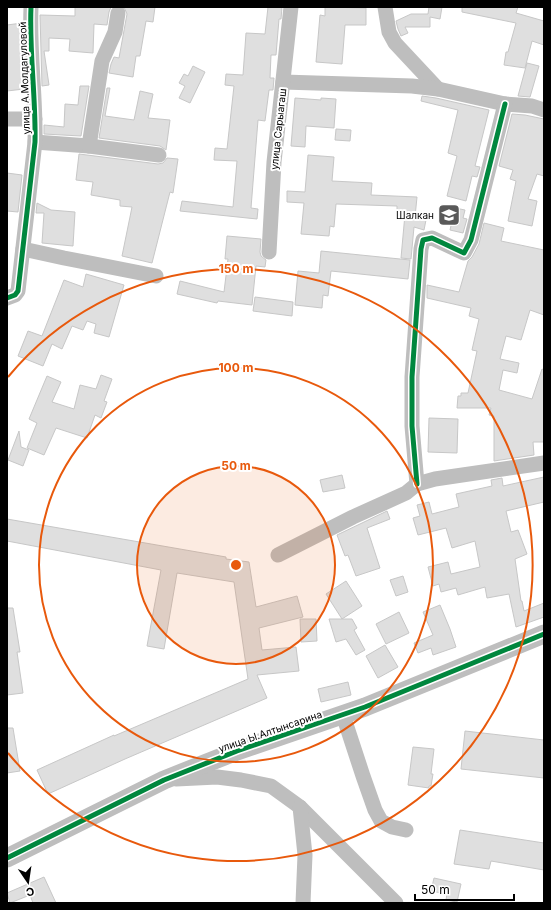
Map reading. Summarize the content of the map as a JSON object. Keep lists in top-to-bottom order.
{
  "streets": {
    "street": ["улица А.Молдагуловой", "улица Сарыагаш", "улица Ы.Алтынсарина"]
  },
  "places": {
    "school or university": ["Шалкан"]
  },
  "scale_bar": "50 m",
  "north": "bottom",
  "rings": ["150 m", "100 m", "50 m"]
}
